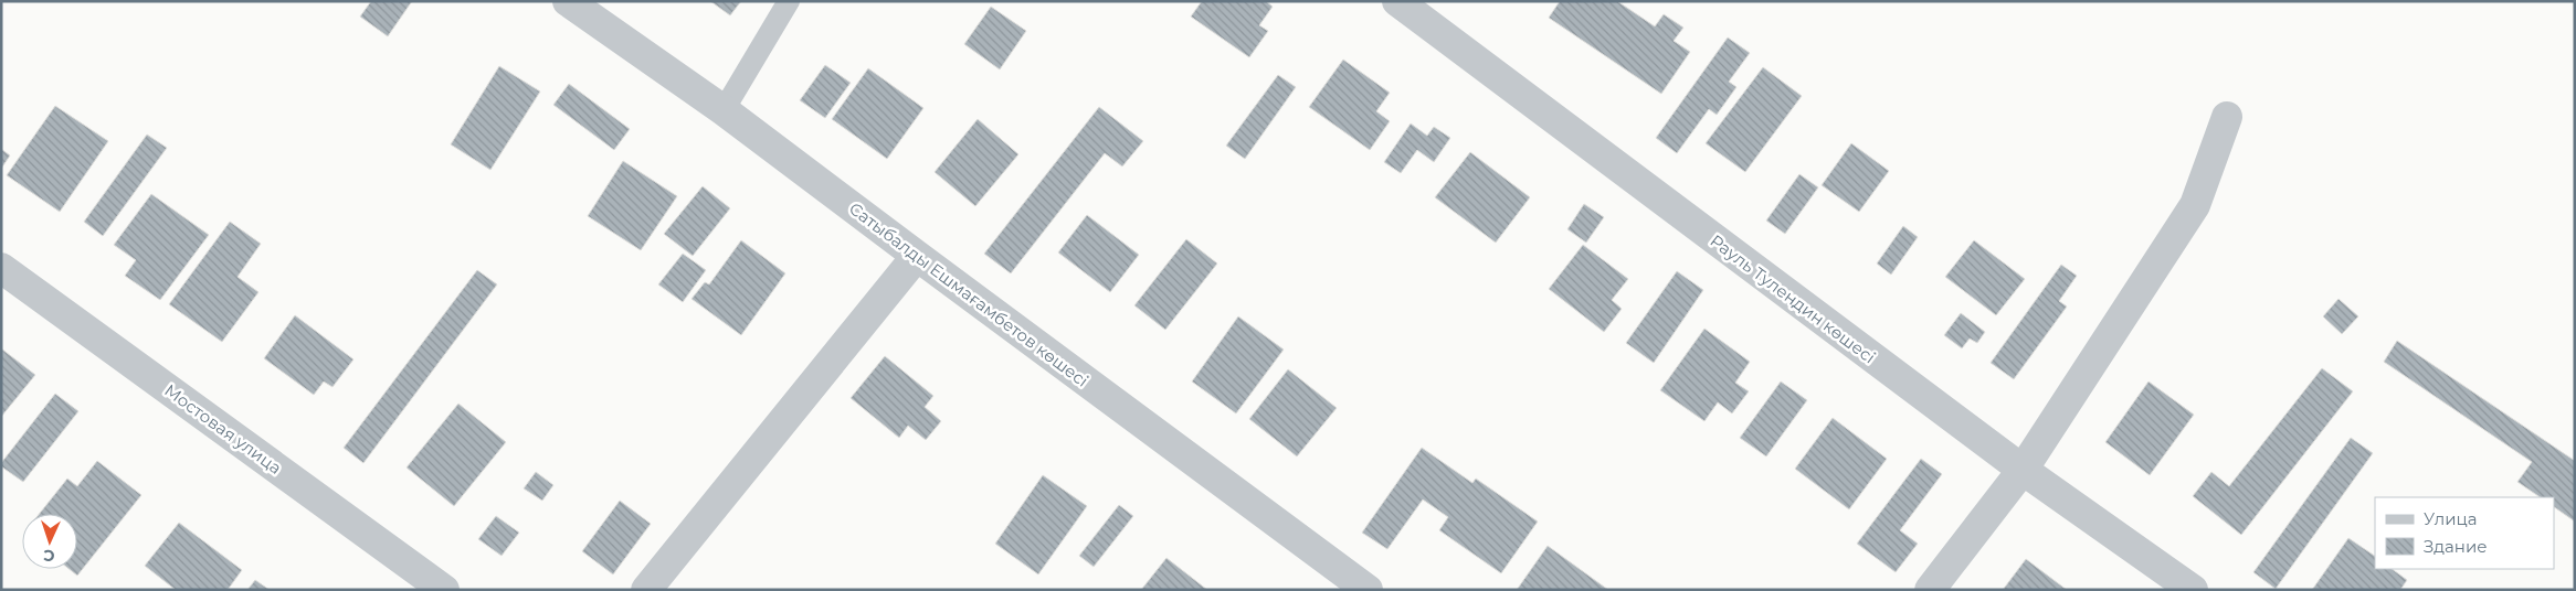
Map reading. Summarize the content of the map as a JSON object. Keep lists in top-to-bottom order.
{
  "streets": {
    "street": ["Сатыбалды Ешмағамбетов көшесі", "Рауль Тулендин көшесі", "Мостовая улица"]
  },
  "legend": ["Улица", "Здание"],
  "north": "bottom"
}
